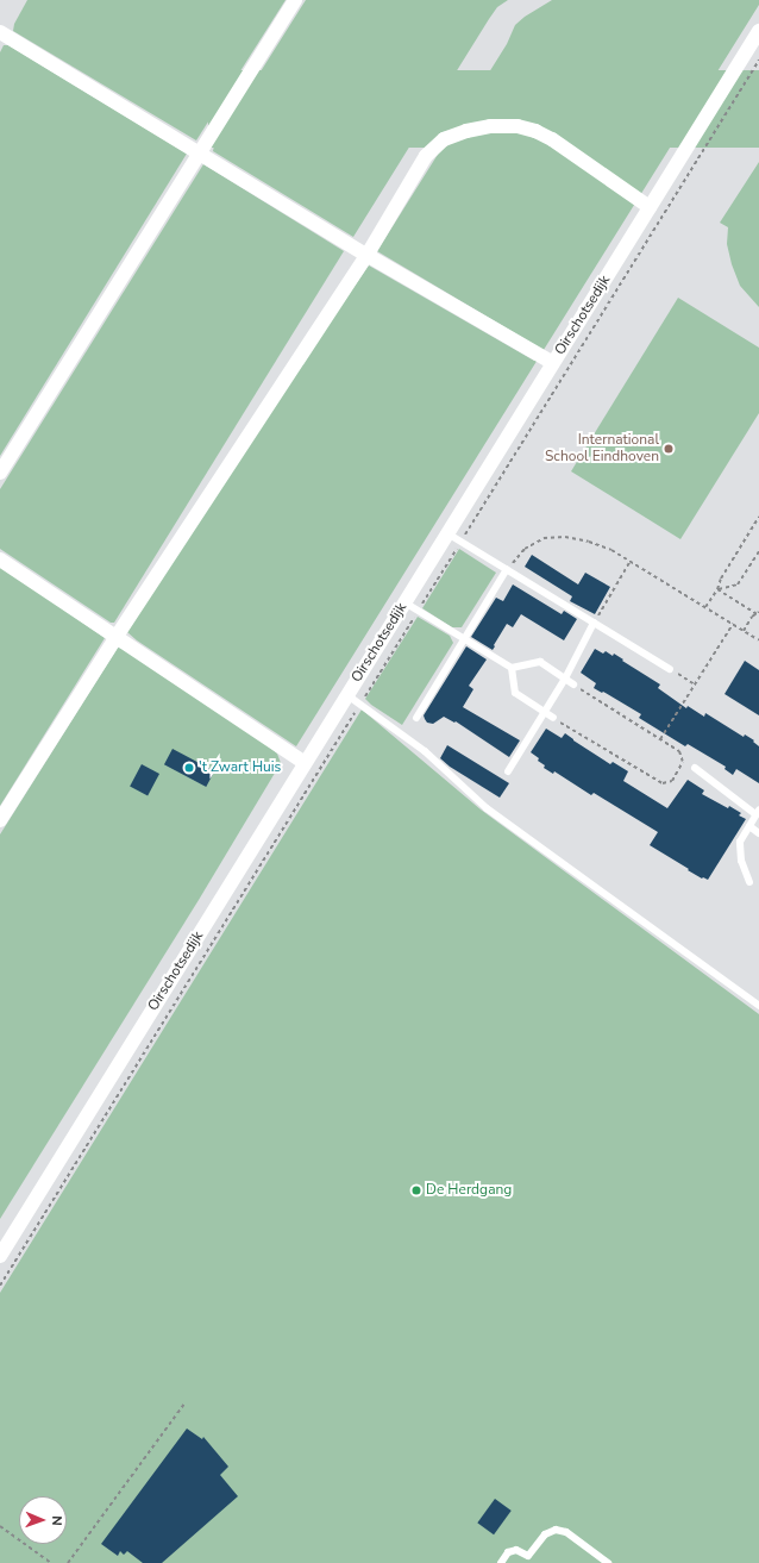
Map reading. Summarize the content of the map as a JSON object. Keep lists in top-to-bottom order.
{
  "streets": {
    "street": ["Oirschotsedijk"]
  },
  "places": ["International School Eindhoven", "'t Zwart Huis", "De Herdgang"],
  "north": "right"
}
